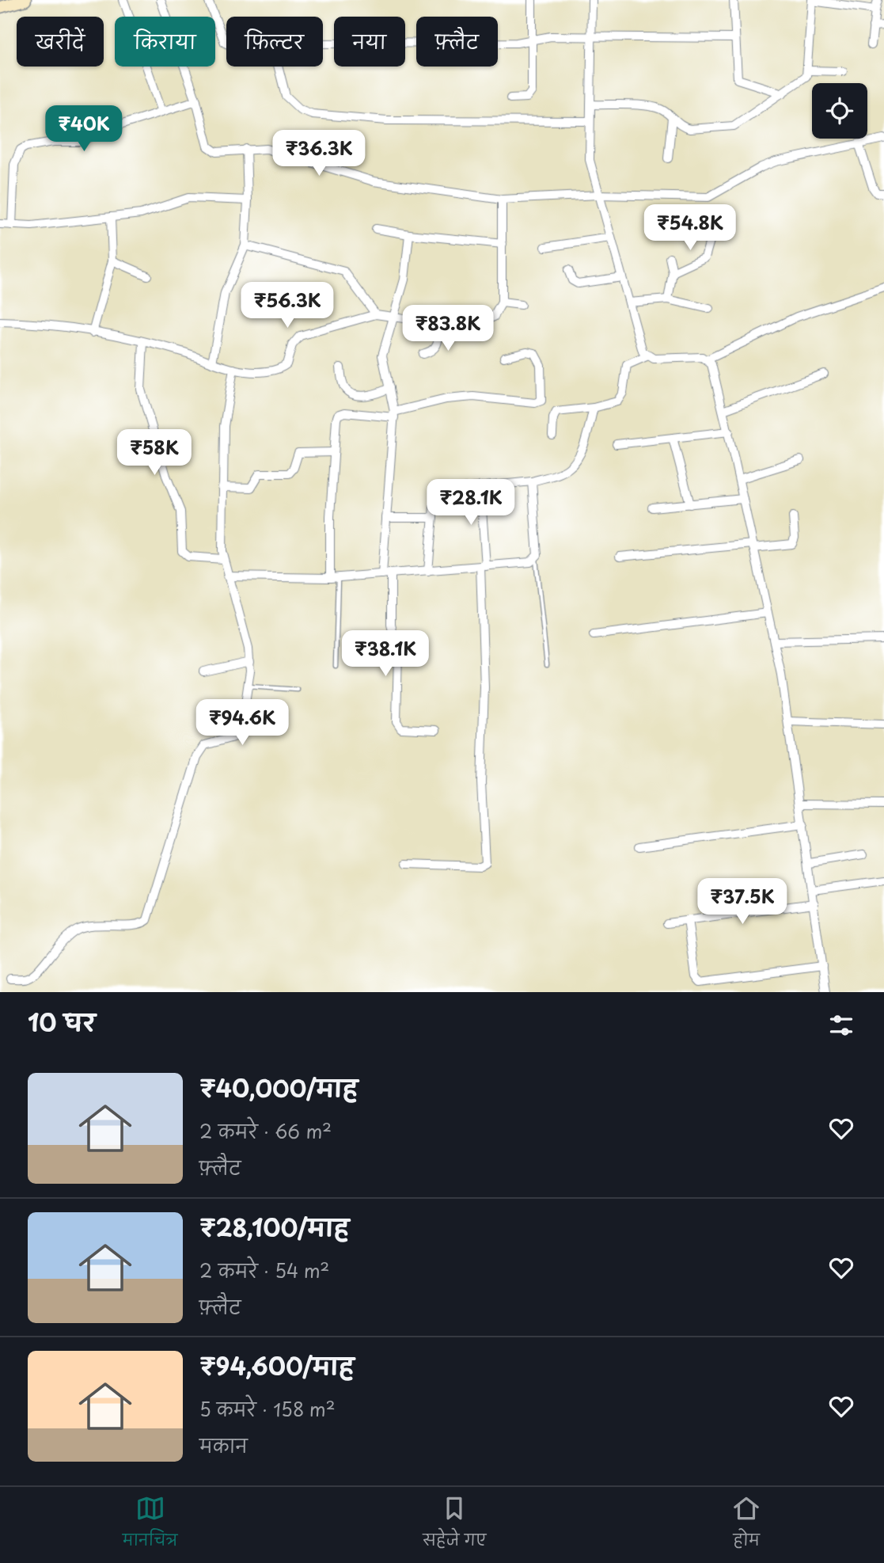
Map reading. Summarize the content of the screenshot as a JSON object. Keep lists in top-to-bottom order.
{
  "page": {
    "chip": [
      "खरीदें",
      "किराया",
      "फ़िल्टर",
      "नया",
      "फ़्लैट"
    ],
    "price": [
      "₹40K",
      "₹36.3K",
      "₹54.8K",
      "₹56.3K",
      "₹83.8K",
      "₹58K",
      "₹28.1K",
      "₹38.1K",
      "₹94.6K",
      "₹37.5K"
    ],
    "heading": "10 घर",
    "list": [
      {
        "name": "₹40,000/माह",
        "note": "2 कमरे · 66 m² · फ़्लैट"
      },
      {
        "name": "₹28,100/माह",
        "note": "2 कमरे · 54 m² · फ़्लैट"
      },
      {
        "name": "₹94,600/माह",
        "note": "5 कमरे · 158 m² · मकान"
      }
    ],
    "tabs": ["मानचित्र", "सहेजे गए", "होम"]
  }
}
